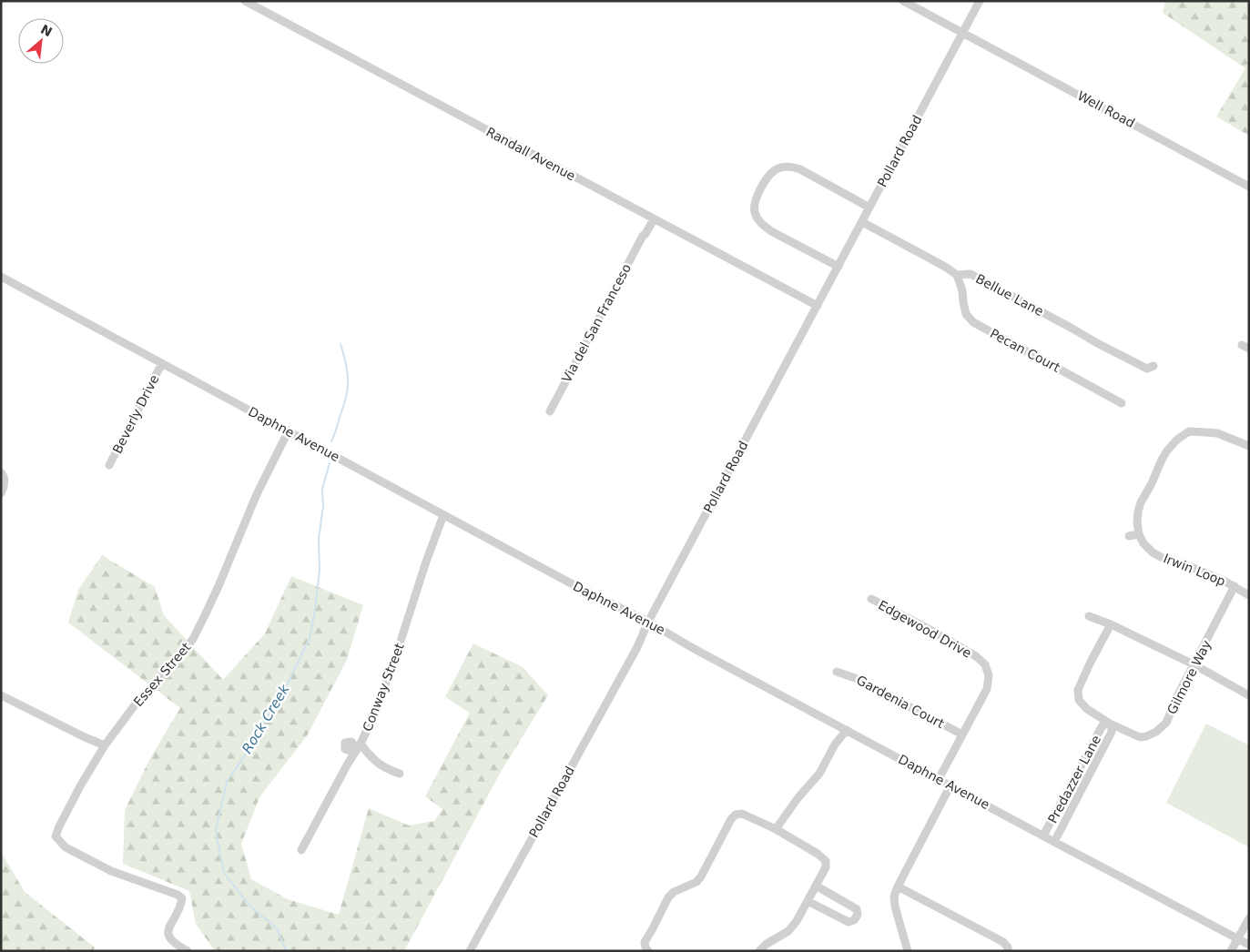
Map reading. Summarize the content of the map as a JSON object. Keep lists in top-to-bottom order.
{
  "streets": {
    "street": [
      "Well Road",
      "Pollard Road",
      "Randall Avenue",
      "Bellue Lane",
      "Via del San Franceso",
      "Pecan Court",
      "Beverly Drive",
      "Daphne Avenue",
      "Irwin Loop",
      "Edgewood Drive",
      "Essex Street",
      "Gilmore Way",
      "Conway Street",
      "Gardenia Court",
      "Predazzer Lane"
    ]
  },
  "crossings": [
    ["Well Road", "Pollard Road"],
    ["Pollard Road", "Randall Avenue"],
    ["Pollard Road", "Bellue Lane"],
    ["Pollard Road", "Daphne Avenue"],
    ["Randall Avenue", "Via del San Franceso"],
    ["Bellue Lane", "Pecan Court"],
    ["Beverly Drive", "Daphne Avenue"],
    ["Daphne Avenue", "Edgewood Drive"],
    ["Daphne Avenue", "Essex Street"],
    ["Daphne Avenue", "Conway Street"],
    ["Daphne Avenue", "Predazzer Lane"],
    ["Irwin Loop", "Gilmore Way"],
    ["Edgewood Drive", "Gardenia Court"],
    ["Gilmore Way", "Predazzer Lane"]
  ],
  "water": ["Rock Creek"],
  "north": "top right"
}
